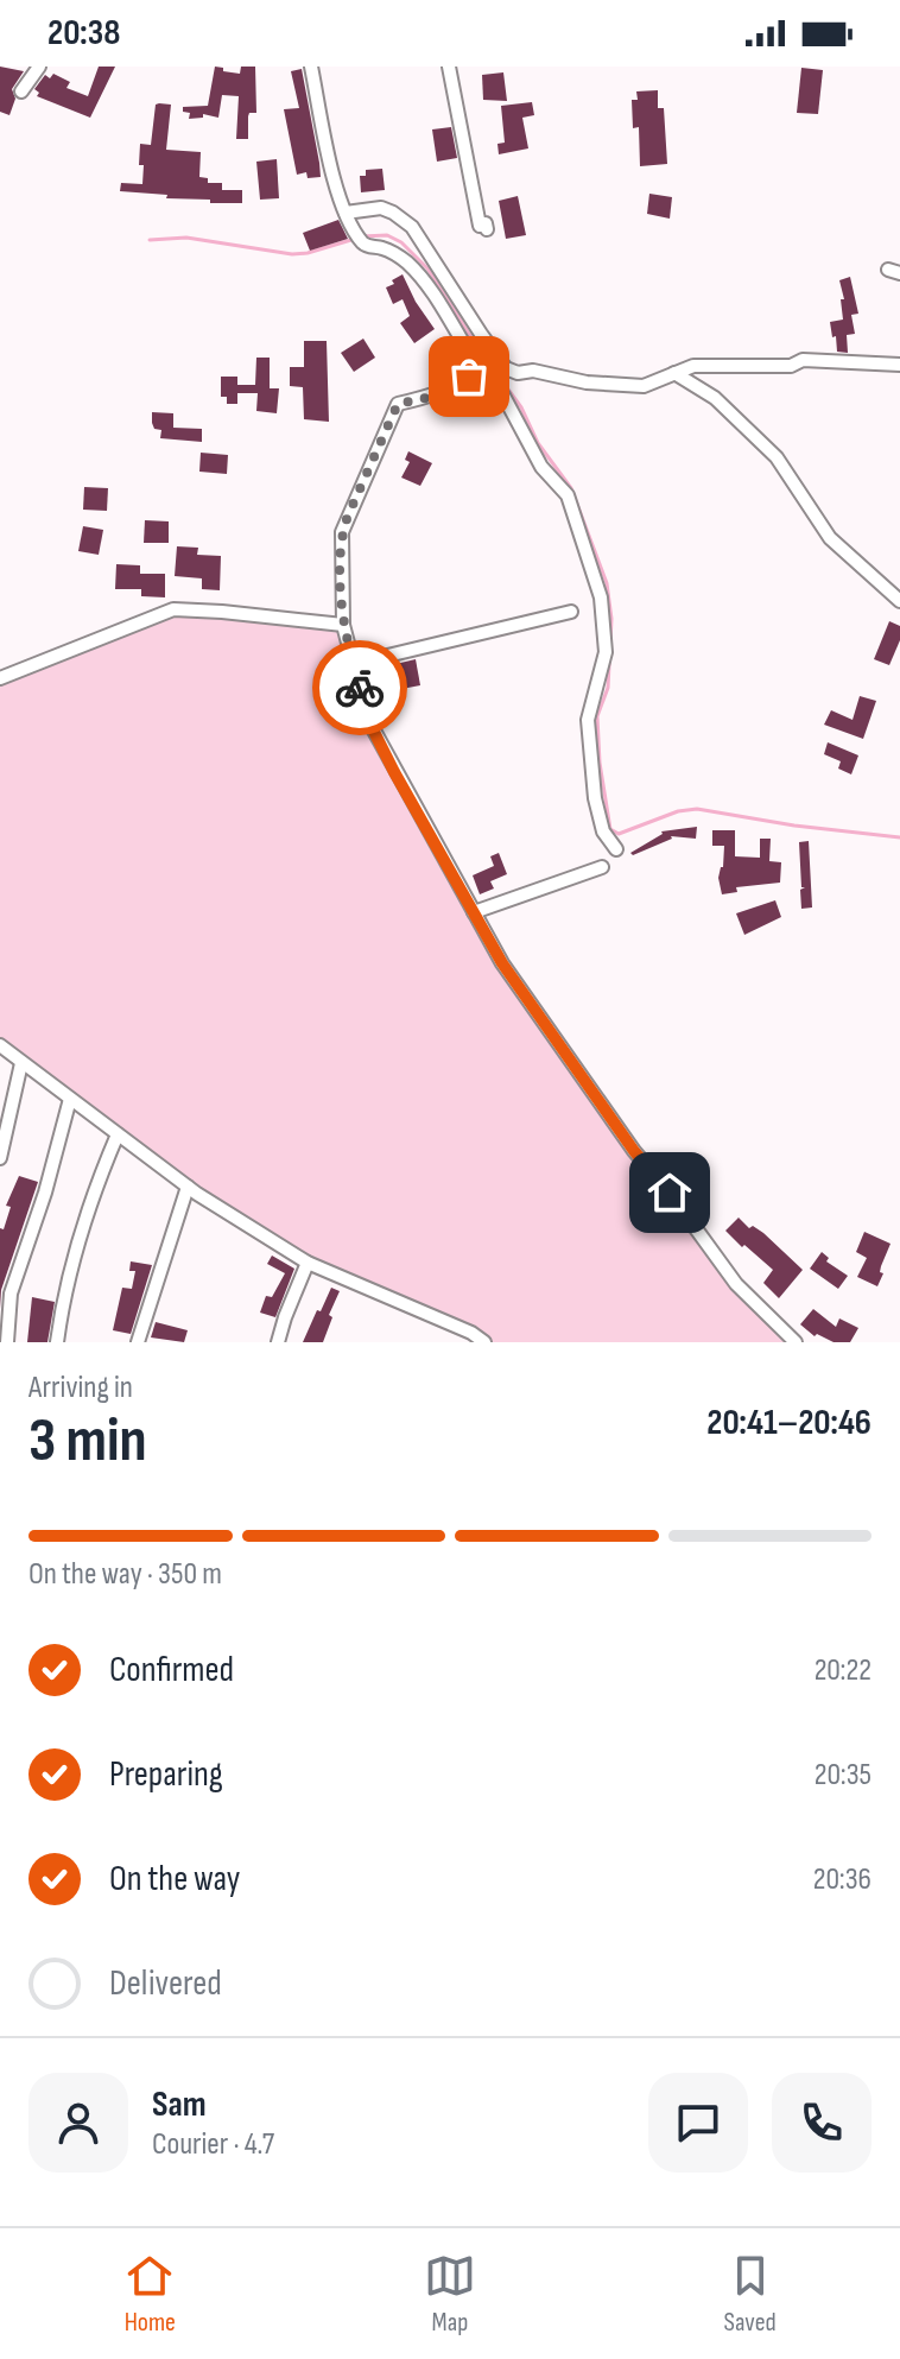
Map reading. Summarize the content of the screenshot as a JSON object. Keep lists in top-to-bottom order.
{
  "page": {
    "status": "20:38",
    "heading": ["3 min", "Arriving in", "20:41–20:46"],
    "panel": ["Sam", "Courier · 4.7"],
    "bar": "On the way · 350 m",
    "list": [
      ["Confirmed", "20:22"],
      ["Preparing", "20:35"],
      ["On the way", "20:36"],
      "Delivered"
    ],
    "tabs": ["Home", "Map", "Saved"]
  }
}
